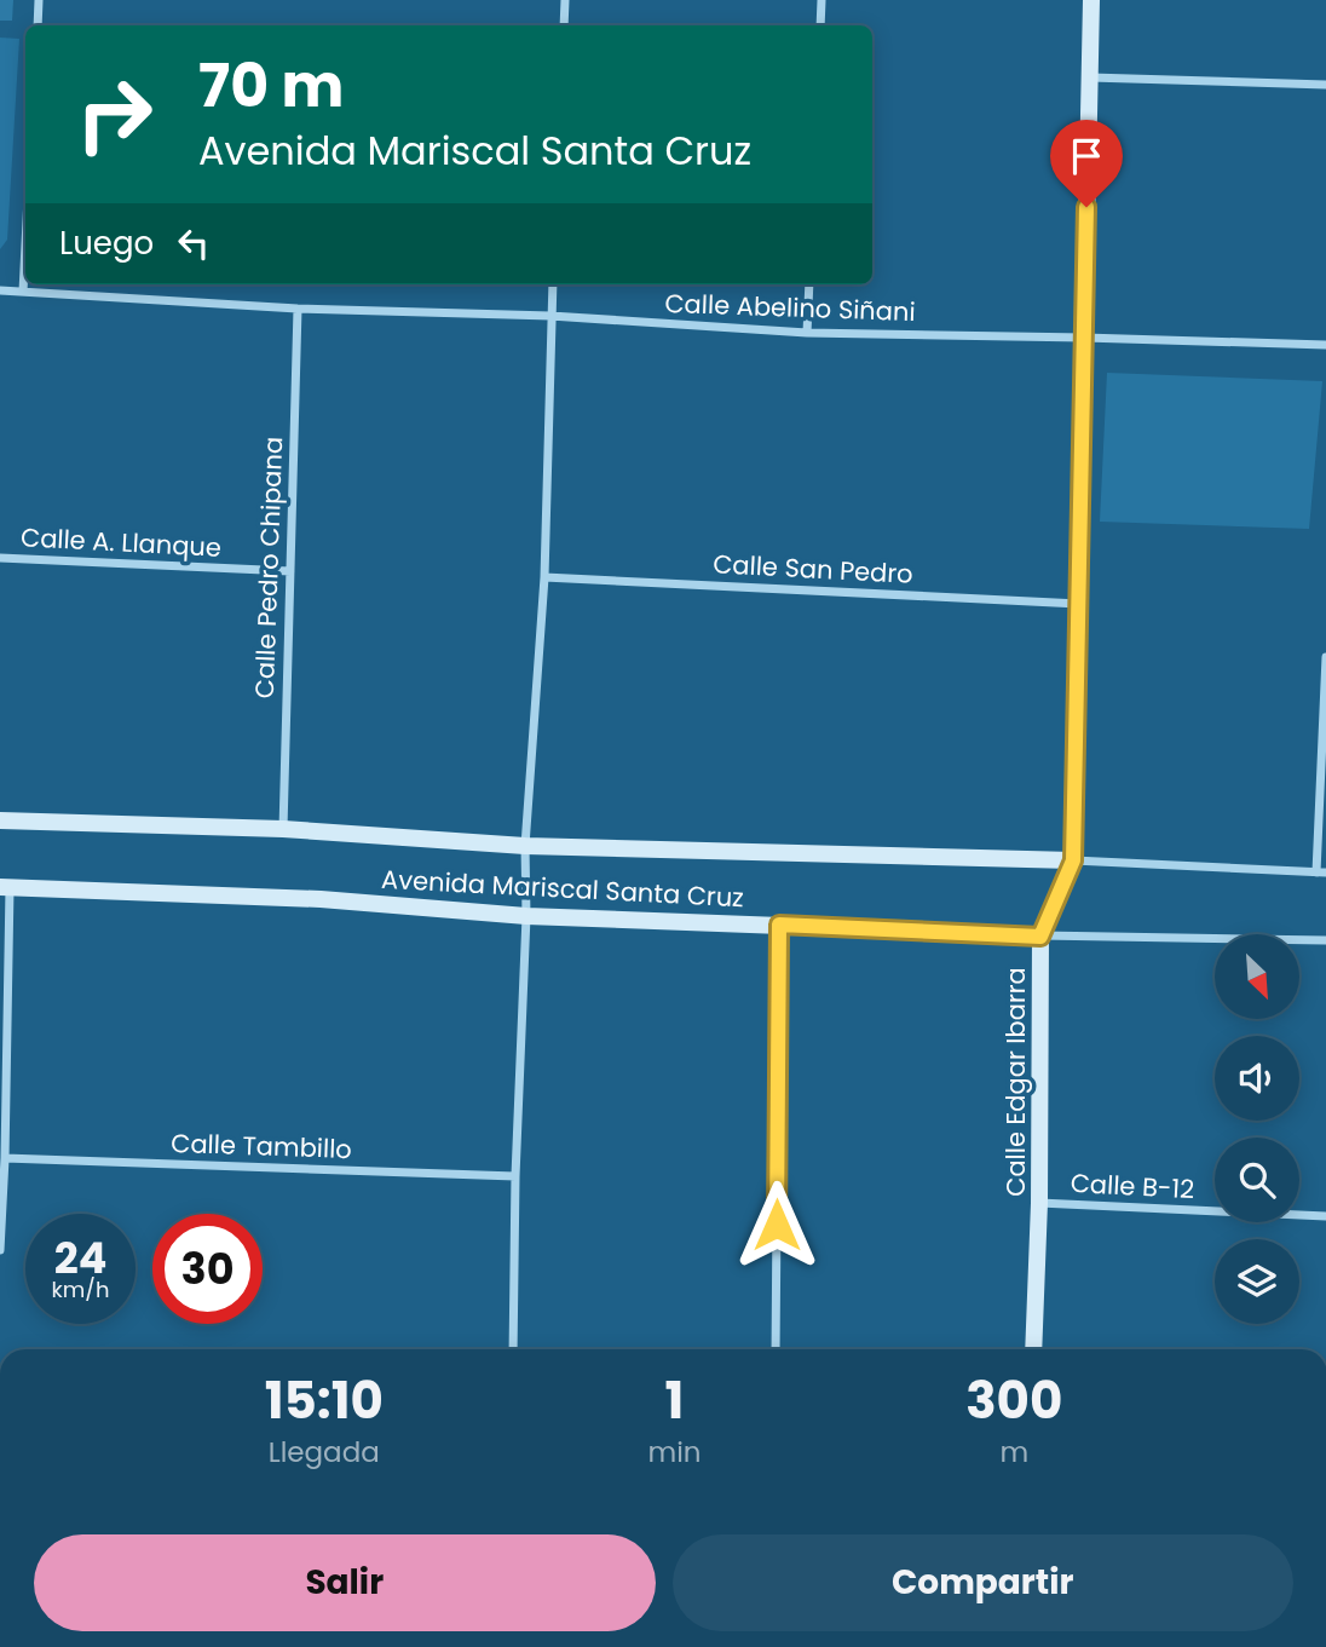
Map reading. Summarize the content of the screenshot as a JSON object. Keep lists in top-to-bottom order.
{
  "streets": {
    "main road": ["Avenida Mariscal Santa Cruz", "Calle Edgar Ibarra"],
    "street": [
      "Calle Abelino Siñani",
      "Calle A. Llanque",
      "Calle Pedro Chipana",
      "Calle San Pedro",
      "Calle Tambillo",
      "Calle B-12"
    ]
  },
  "crossings": [
    ["Calle Abelino Siñani", "Calle Pedro Chipana"],
    ["Calle Abelino Siñani", "Calle Edgar Ibarra"],
    ["Calle A. Llanque", "Calle Pedro Chipana"],
    ["Calle Pedro Chipana", "Avenida Mariscal Santa Cruz"],
    ["Calle San Pedro", "Calle Edgar Ibarra"],
    ["Avenida Mariscal Santa Cruz", "Calle Edgar Ibarra"],
    ["Calle Edgar Ibarra", "Calle B-12"]
  ],
  "north": "bottom right",
  "page": {
    "turn": ["70 m", "Avenida Mariscal Santa Cruz"],
    "then": "Luego",
    "speed": "24 km/h",
    "limit": "30",
    "eta": [
      "15:10",
      "Llegada",
      "1",
      "min",
      "300",
      "m"
    ],
    "buttons": ["Salir", "Compartir"]
  }
}
